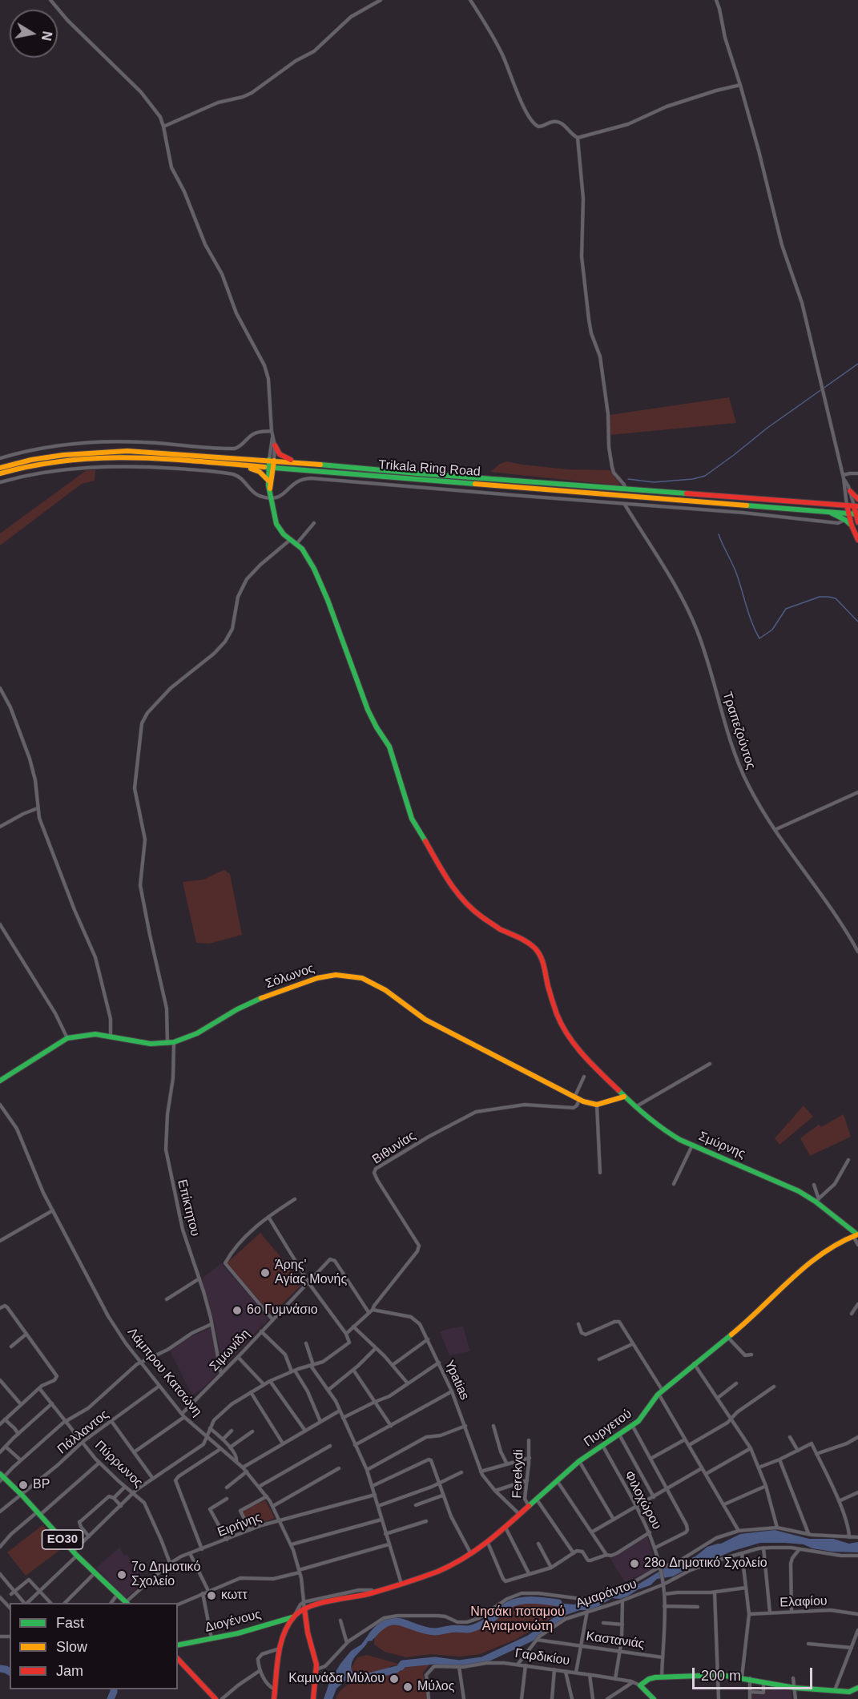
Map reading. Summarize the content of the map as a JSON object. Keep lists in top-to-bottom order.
{
  "streets": {
    "street": [
      "Trikala Ring Road",
      "Τραπεζούντος",
      "Σόλωνος",
      "Σμύρνης",
      "Βιθυνίας",
      "Επίκτητου",
      "Σιμωνίδη",
      "Λάμπρου Κατσώνη",
      "Ypatias",
      "Πυργετού",
      "Πάλλαντος",
      "Πύρρωνος",
      "Ferekydi",
      "Φιλοχώρου",
      "Ειρήνης",
      "ΕΟ30",
      "Αμαράντου",
      "Ελαφίου",
      "Διογένους",
      "Καστανιάς",
      "Γαρδικίου"
    ]
  },
  "crossings": [
    ["Σόλωνος", "Βιθυνίας"],
    ["Σόλωνος", "Επίκτητου"],
    ["Σμύρνης", "Πυργετού"],
    ["Βιθυνίας", "Σιμωνίδη"],
    ["Βιθυνίας", "Ypatias"],
    ["Επίκτητου", "Σιμωνίδη"],
    ["Σιμωνίδη", "Λάμπρου Κατσώνη"],
    ["Σιμωνίδη", "Ypatias"],
    ["Λάμπρου Κατσώνη", "Πυργετού"],
    ["Λάμπρου Κατσώνη", "Πάλλαντος"],
    ["Λάμπρου Κατσώνη", "Ειρήνης"],
    ["Ypatias", "Πυργετού"],
    ["Πυργετού", "Ferekydi"],
    ["Πυργετού", "Φιλοχώρου"],
    ["Πάλλαντος", "Πύρρωνος"],
    ["Πάλλαντος", "ΕΟ30"],
    ["Πύρρωνος", "Ειρήνης"],
    ["Φιλοχώρου", "Αμαράντου"],
    ["Φιλοχώρου", "Καστανιάς"],
    ["Ειρήνης", "ΕΟ30"],
    ["Αμαράντου", "Καστανιάς"],
    ["Αμαράντου", "Γαρδικίου"]
  ],
  "parks": ["Νησάκι ποταμού Αγιαμονιώτη"],
  "places": [
    "Άρης' Αγίας Μονής",
    "6ο Γυμνάσιο",
    "BP",
    "28ο Δημοτικό Σχολείο",
    "7ο Δημοτικό Σχολείο",
    "κωττ",
    "Καμινάδα Μύλου",
    "Μύλος"
  ],
  "legend": ["Fast", "Slow", "Jam"],
  "scale_bar": "200 m",
  "north": "right"
}
